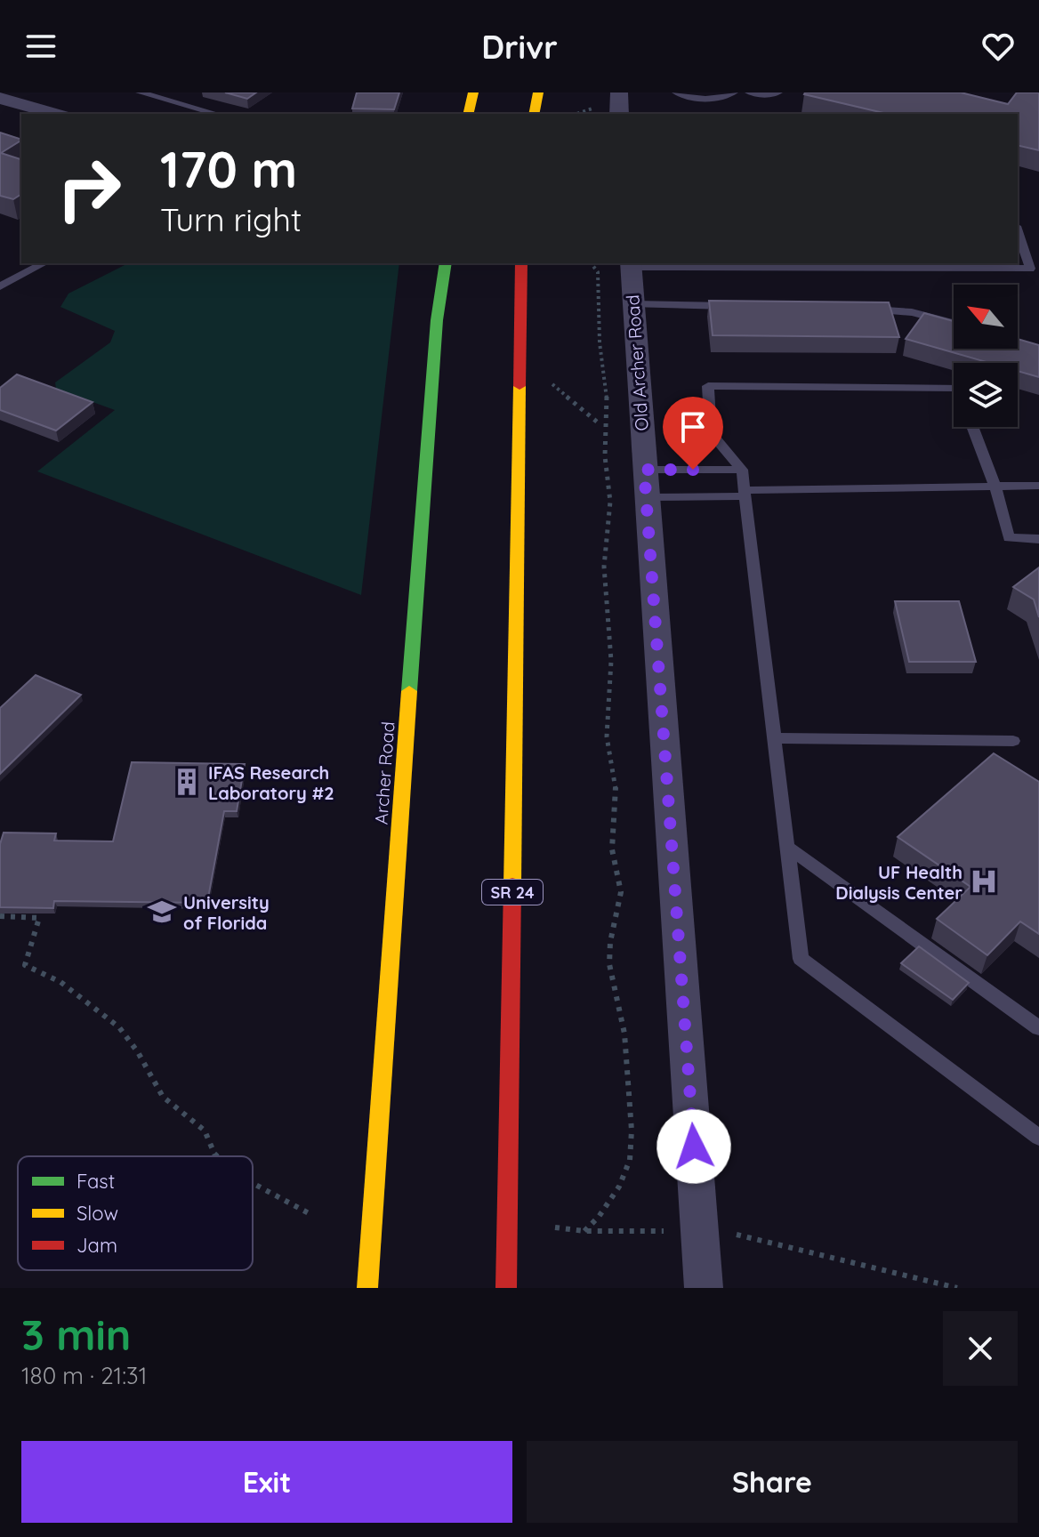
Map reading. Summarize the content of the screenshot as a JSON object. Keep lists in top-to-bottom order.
{
  "streets": {
    "main road": ["Archer Road", "SR 24"],
    "street": ["Old Archer Road"]
  },
  "places": {
    "building": ["IFAS Research Laboratory #2"],
    "hospital": ["UF Health Dialysis Center"],
    "school or university": ["University of Florida"]
  },
  "legend": ["Fast", "Slow", "Jam"],
  "north": "top left",
  "page": {
    "header": "Drivr",
    "turn": ["170 m", "Turn right"],
    "heading": ["3 min", "180 m · 21:31"],
    "buttons": ["Exit", "Share"]
  }
}
